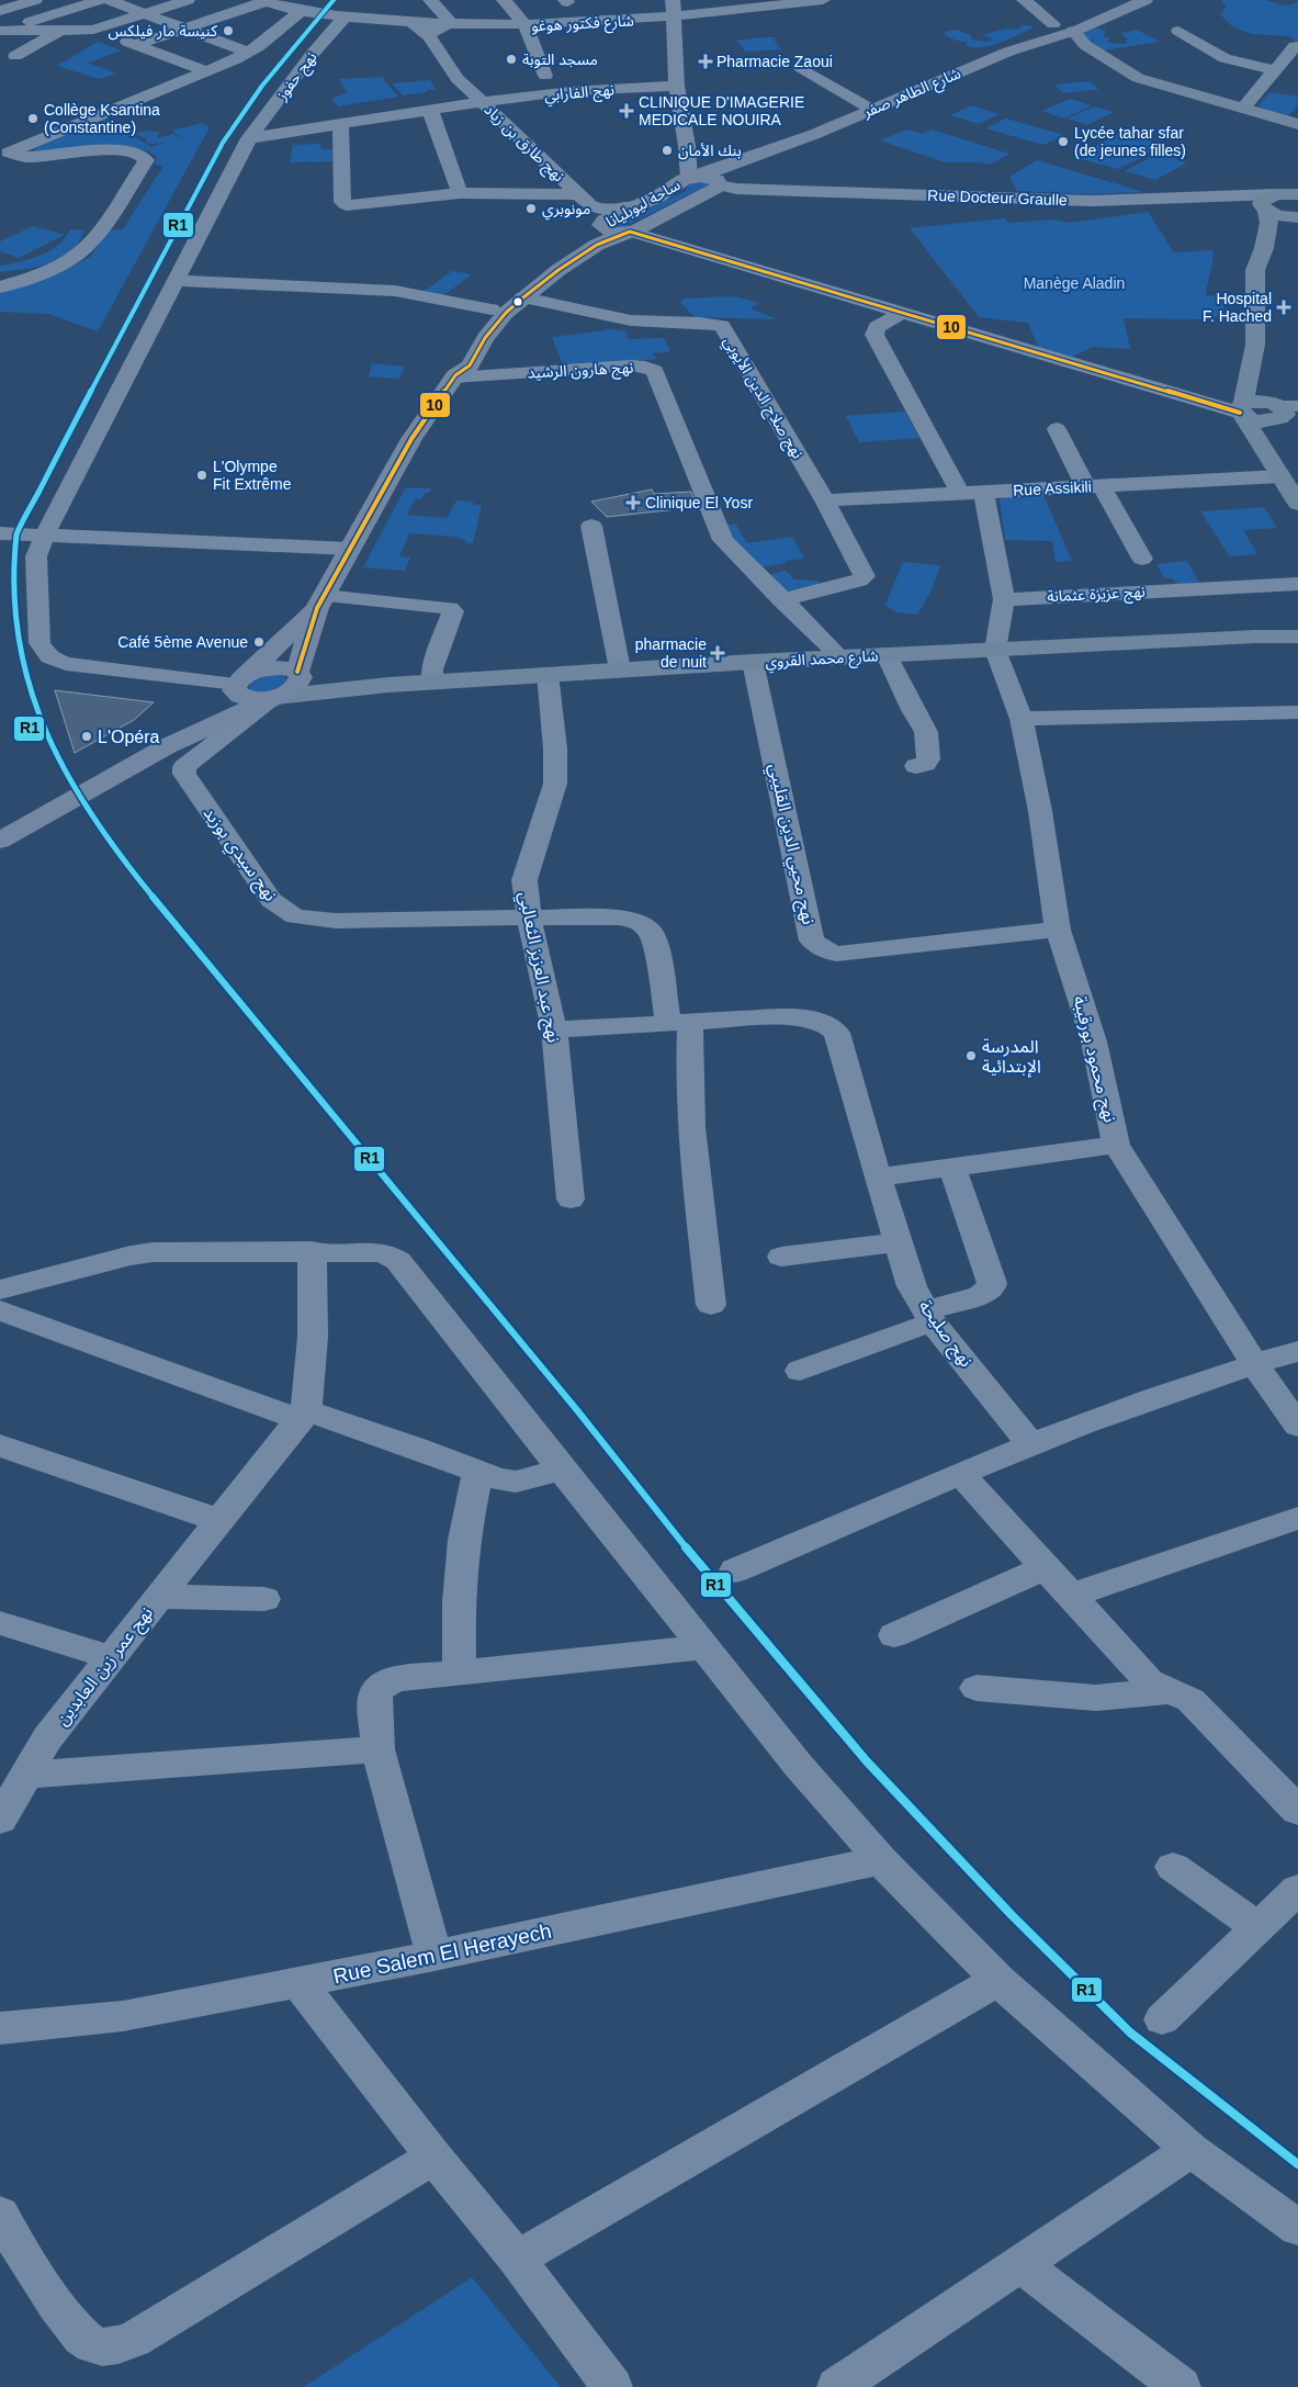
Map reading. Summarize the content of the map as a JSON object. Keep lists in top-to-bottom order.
{
  "streets": {
    "main road": ["شارع الطاهر صفر", "ساحة ليوبليانا", "شارع محمد القروي"],
    "street": [
      "شارع فكتور هوغو",
      "نهج حفوز",
      "نهج الفارابي",
      "نهج طارق بن زياد",
      "Rue Docteur Graulle",
      "نهج هارون الرشيد",
      "نهج صلاح الدين الأيوبي",
      "Rue Assikili",
      "نهج عزيزة عثمانة",
      "نهج محيي الدين القليبي",
      "نهج سيدي بوزيد",
      "نهج عبد العزيز الثعالبي",
      "نهج محمود بورقيبة",
      "نهج صليحة",
      "نهج عمر زين العابدين",
      "Rue Salem El Herayech"
    ]
  },
  "crossings": [
    ["شارع فكتور هوغو", "نهج حفوز"],
    ["شارع فكتور هوغو", "نهج طارق بن زياد"],
    ["نهج حفوز", "نهج الفارابي"],
    ["نهج الفارابي", "نهج طارق بن زياد"],
    ["شارع الطاهر صفر", "Rue Docteur Graulle"],
    ["شارع الطاهر صفر", "ساحة ليوبليانا"],
    ["نهج طارق بن زياد", "ساحة ليوبليانا"],
    ["Rue Docteur Graulle", "ساحة ليوبليانا"],
    ["نهج هارون الرشيد", "شارع محمد القروي"],
    ["نهج صلاح الدين الأيوبي", "Rue Assikili"],
    ["شارع محمد القروي", "نهج محيي الدين القليبي"],
    ["شارع محمد القروي", "نهج سيدي بوزيد"],
    ["شارع محمد القروي", "نهج عبد العزيز الثعالبي"],
    ["شارع محمد القروي", "نهج محمود بورقيبة"],
    ["نهج محيي الدين القليبي", "نهج محمود بورقيبة"],
    ["نهج سيدي بوزيد", "نهج عبد العزيز الثعالبي"],
    ["نهج عبد العزيز الثعالبي", "نهج صليحة"]
  ],
  "parks": ["Manège Aladin"],
  "places": {
    "other": [
      "كنيسة مار فيلكس",
      "مسجد التوبة",
      "Collège Ksantina (Constantine)",
      "Lycée tahar sfar (de jeunes filles)",
      "بنك الأمان",
      "مونوبري",
      "L'Olympe Fit Extrême",
      "Café 5ème Avenue",
      "L'Opéra",
      "المدرسة الإبتدائية"
    ],
    "health": [
      "Pharmacie Zaoui",
      "CLINIQUE D'IMAGERIE MEDICALE NOUIRA",
      "Hospital F. Hached",
      "Clinique El Yosr",
      "pharmacie de nuit"
    ]
  },
  "lines": ["transit line R1", "transit line 10"]
}
